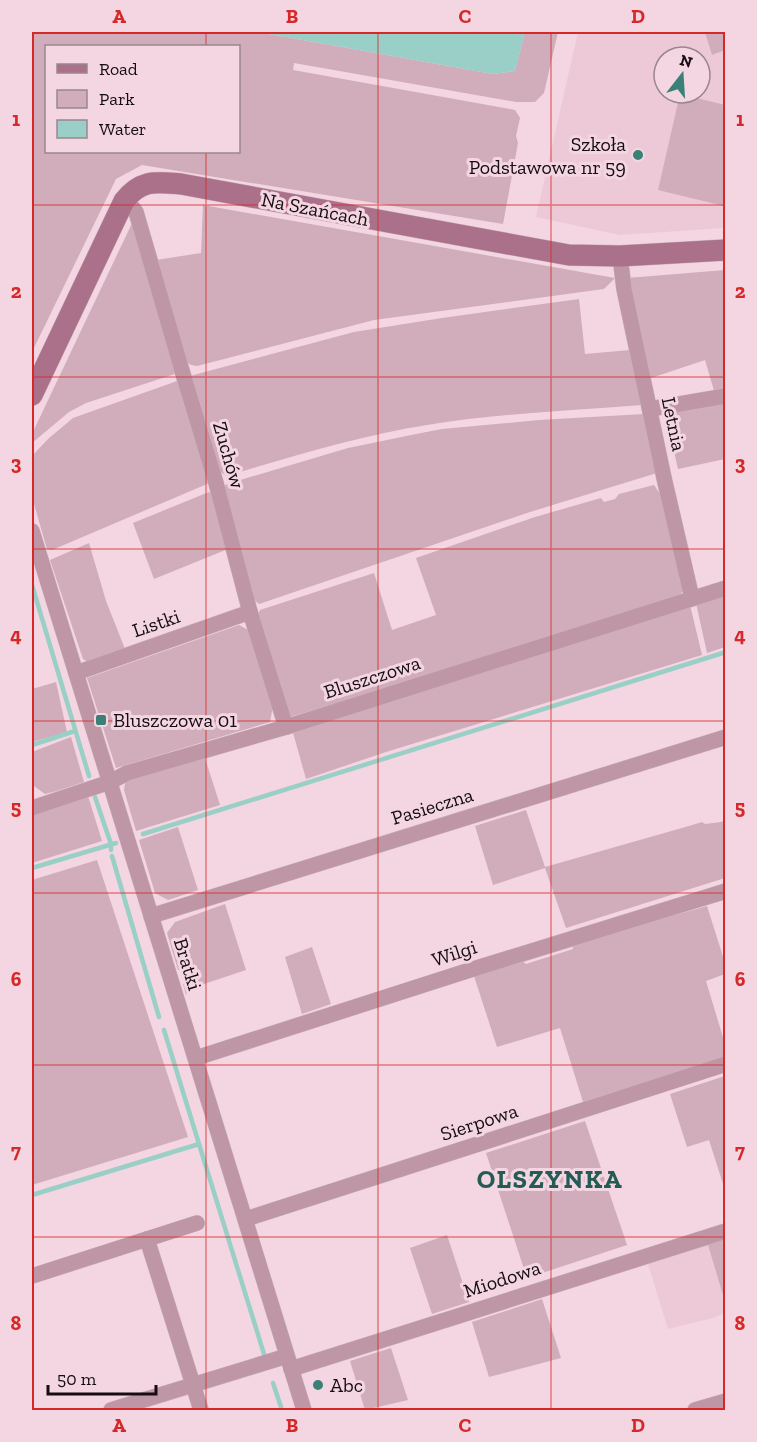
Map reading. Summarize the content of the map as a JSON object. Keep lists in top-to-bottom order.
{
  "streets": {
    "street": [
      "Na Szańcach",
      "Letnia",
      "Zuchów",
      "Listki",
      "Bluszczowa",
      "Pasieczna",
      "Wilgi",
      "Bratki",
      "Sierpowa",
      "Miodowa"
    ]
  },
  "crossings": [
    ["Na Szańcach", "Letnia"],
    ["Na Szańcach", "Zuchów"],
    ["Letnia", "Bluszczowa"],
    ["Zuchów", "Listki"],
    ["Zuchów", "Bluszczowa"],
    ["Listki", "Bratki"],
    ["Bluszczowa", "Bratki"],
    ["Pasieczna", "Bratki"],
    ["Wilgi", "Bratki"],
    ["Bratki", "Sierpowa"],
    ["Bratki", "Miodowa"]
  ],
  "districts": ["OLSZYNKA"],
  "places": {
    "other": ["Szkoła Podstawowa nr 59", "Abc"],
    "transit": ["Bluszczowa 01"]
  },
  "legend": ["Road", "Park", "Water"],
  "scale_bar": "50 m",
  "north": "top",
  "grid": {
    "columns": [
      "A",
      "B",
      "C",
      "D"
    ],
    "rows": [
      "1",
      "2",
      "3",
      "4",
      "5",
      "6",
      "7",
      "8"
    ]
  }
}
